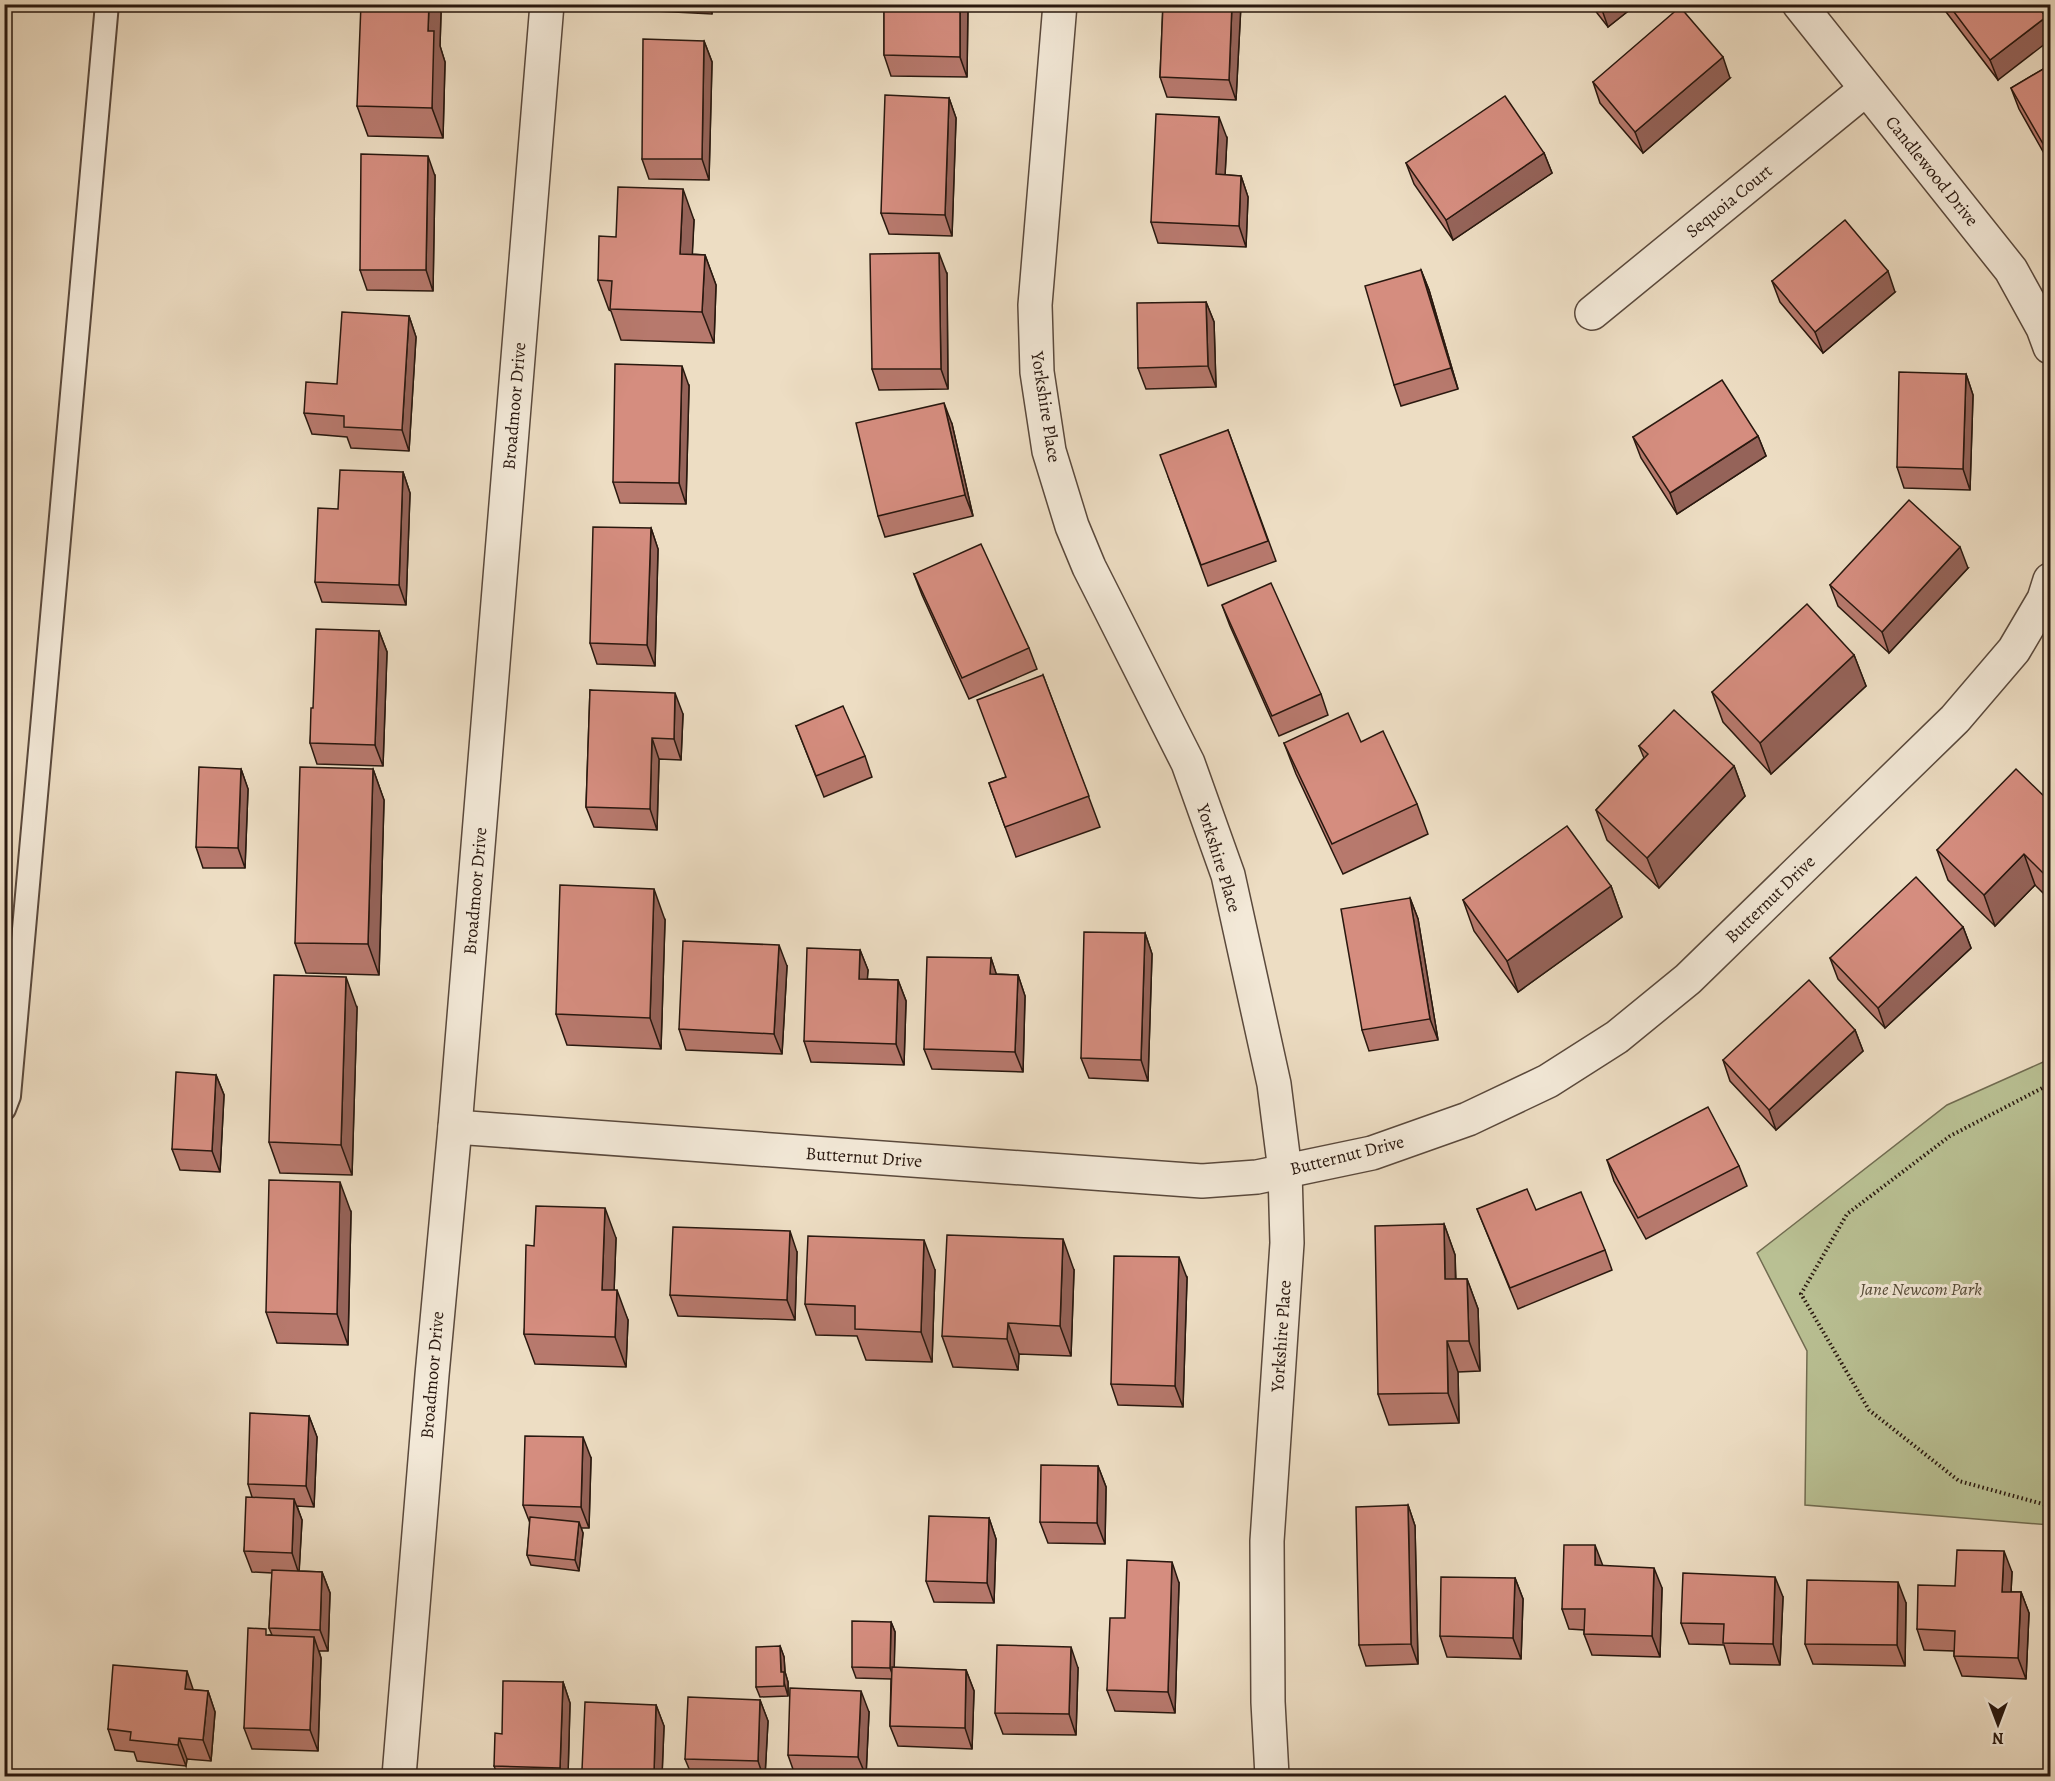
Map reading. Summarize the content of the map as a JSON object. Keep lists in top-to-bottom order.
{
  "streets": {
    "street": [
      "Candlewood Drive",
      "Sequoia Court",
      "Broadmoor Drive",
      "Yorkshire Place",
      "Butternut Drive"
    ]
  },
  "crossings": [
    ["Candlewood Drive", "Sequoia Court"],
    ["Broadmoor Drive", "Butternut Drive"],
    ["Yorkshire Place", "Butternut Drive"]
  ],
  "parks": ["Jane Newcom Park"],
  "north": "bottom"
}
